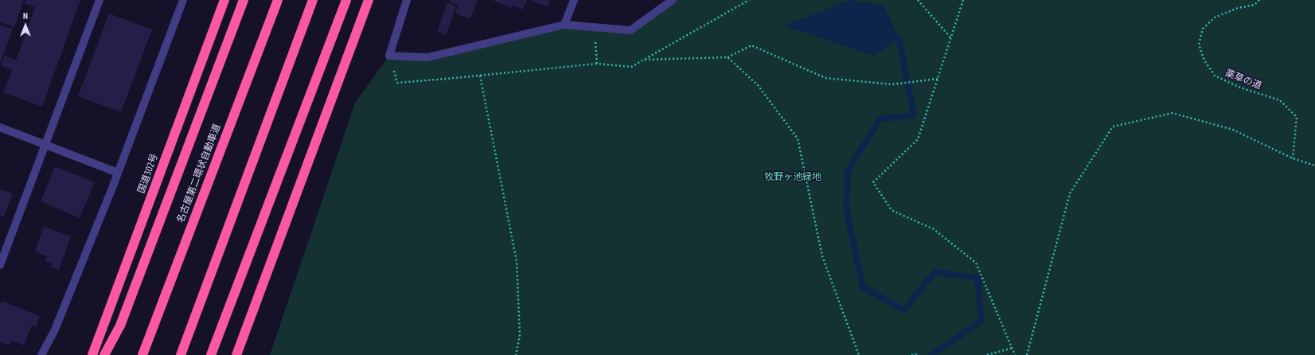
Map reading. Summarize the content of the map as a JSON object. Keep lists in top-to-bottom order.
{
  "streets": {
    "highway": ["国道302号", "名古屋第二環状自動車道"],
    "path": ["薬草の道"]
  },
  "parks": ["牧野ヶ池緑地"],
  "north": "top"
}
